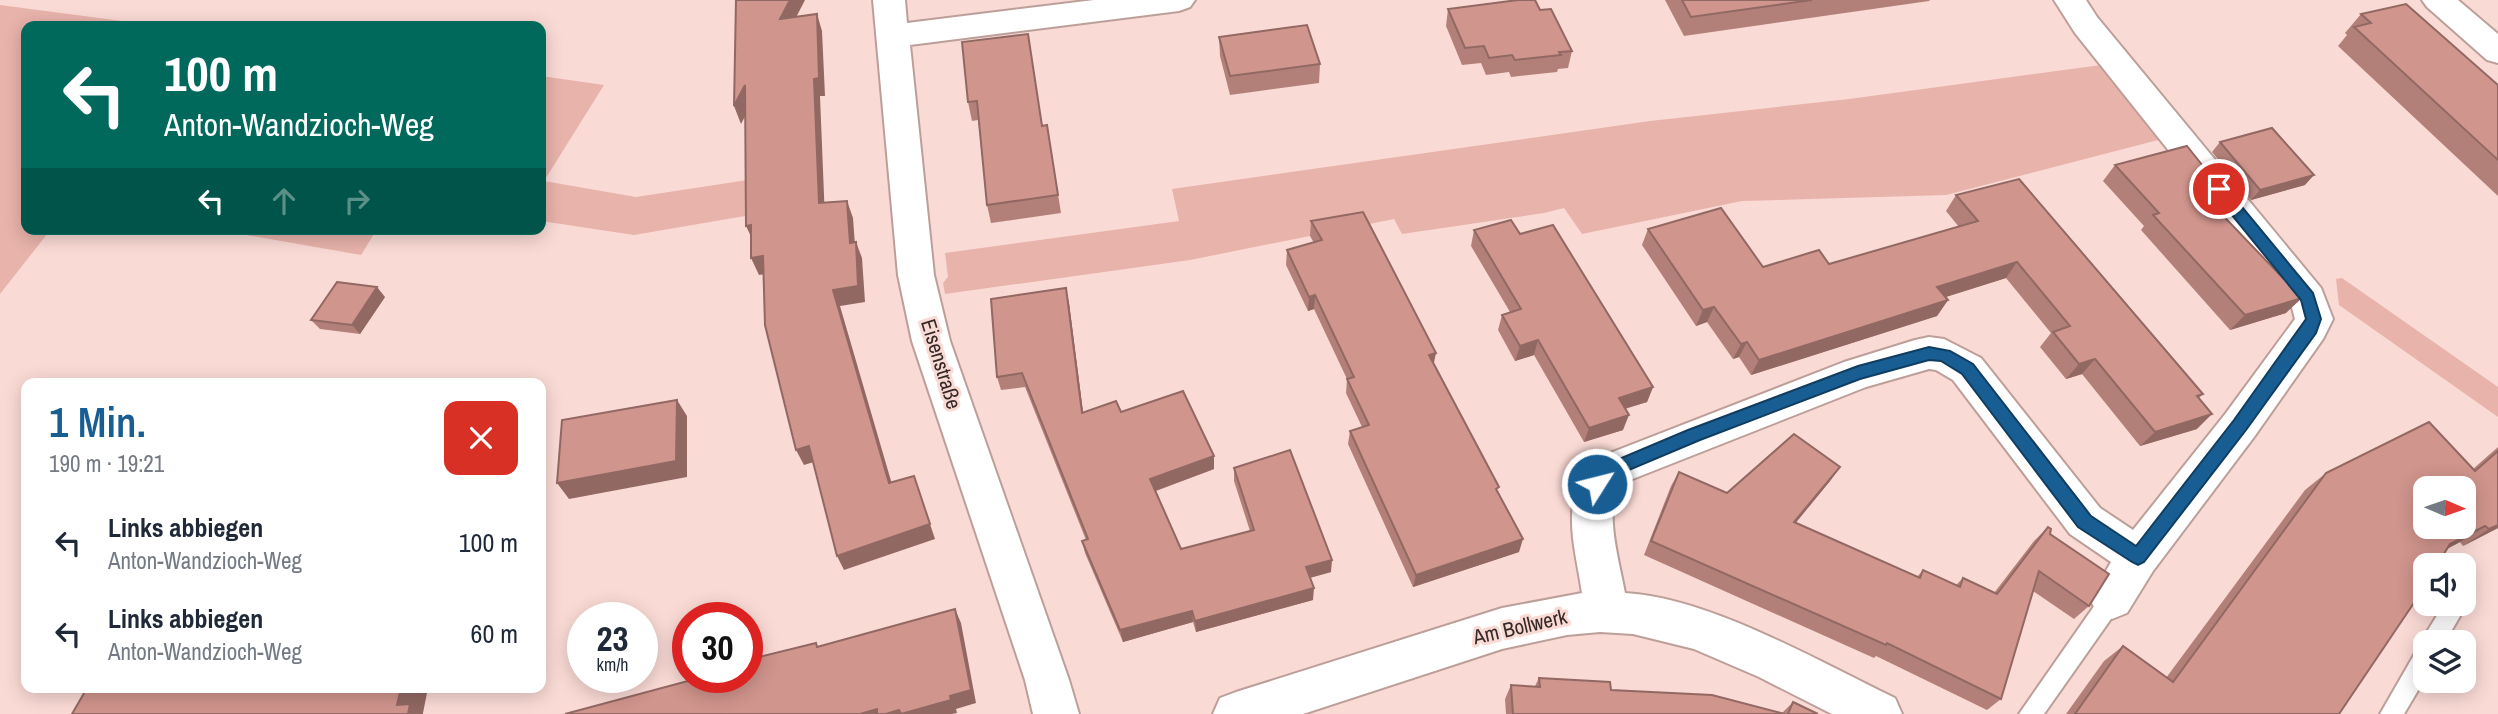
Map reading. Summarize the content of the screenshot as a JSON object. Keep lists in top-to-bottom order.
{
  "streets": {
    "street": ["Eisenstraße", "Am Bollwerk"]
  },
  "north": "right",
  "page": {
    "turn": ["100 m", "Anton-Wandzioch-Weg"],
    "heading": ["1 Min.", "190 m · 19:21"],
    "list": [
      {
        "name": "Links abbiegen",
        "note": "Anton-Wandzioch-Weg",
        "value": "100 m"
      },
      {
        "name": "Links abbiegen",
        "note": "Anton-Wandzioch-Weg",
        "value": "60 m"
      }
    ],
    "speed": "23 km/h",
    "limit": "30"
  }
}
